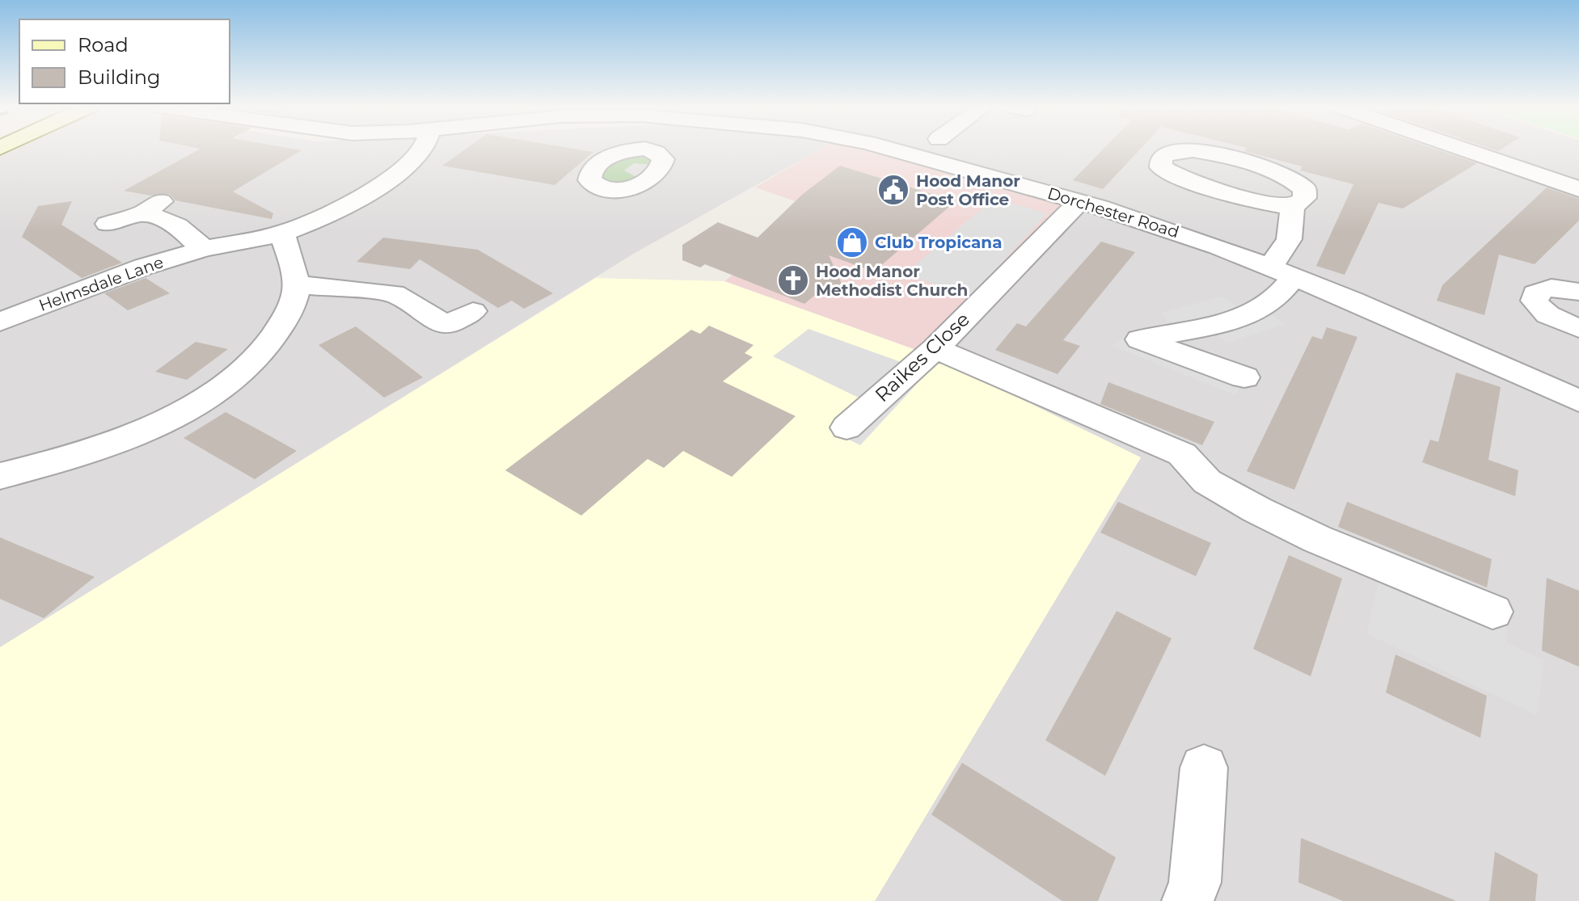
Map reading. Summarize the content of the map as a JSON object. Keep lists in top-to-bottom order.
{
  "streets": {
    "street": ["Dorchester Road", "Helmsdale Lane", "Raikes Close"]
  },
  "crossings": [
    ["Dorchester Road", "Raikes Close"]
  ],
  "places": {
    "public building": ["Hood Manor Post Office"],
    "shop": ["Club Tropicana"],
    "church": ["Hood Manor Methodist Church"]
  },
  "legend": ["Road", "Building"]
}
